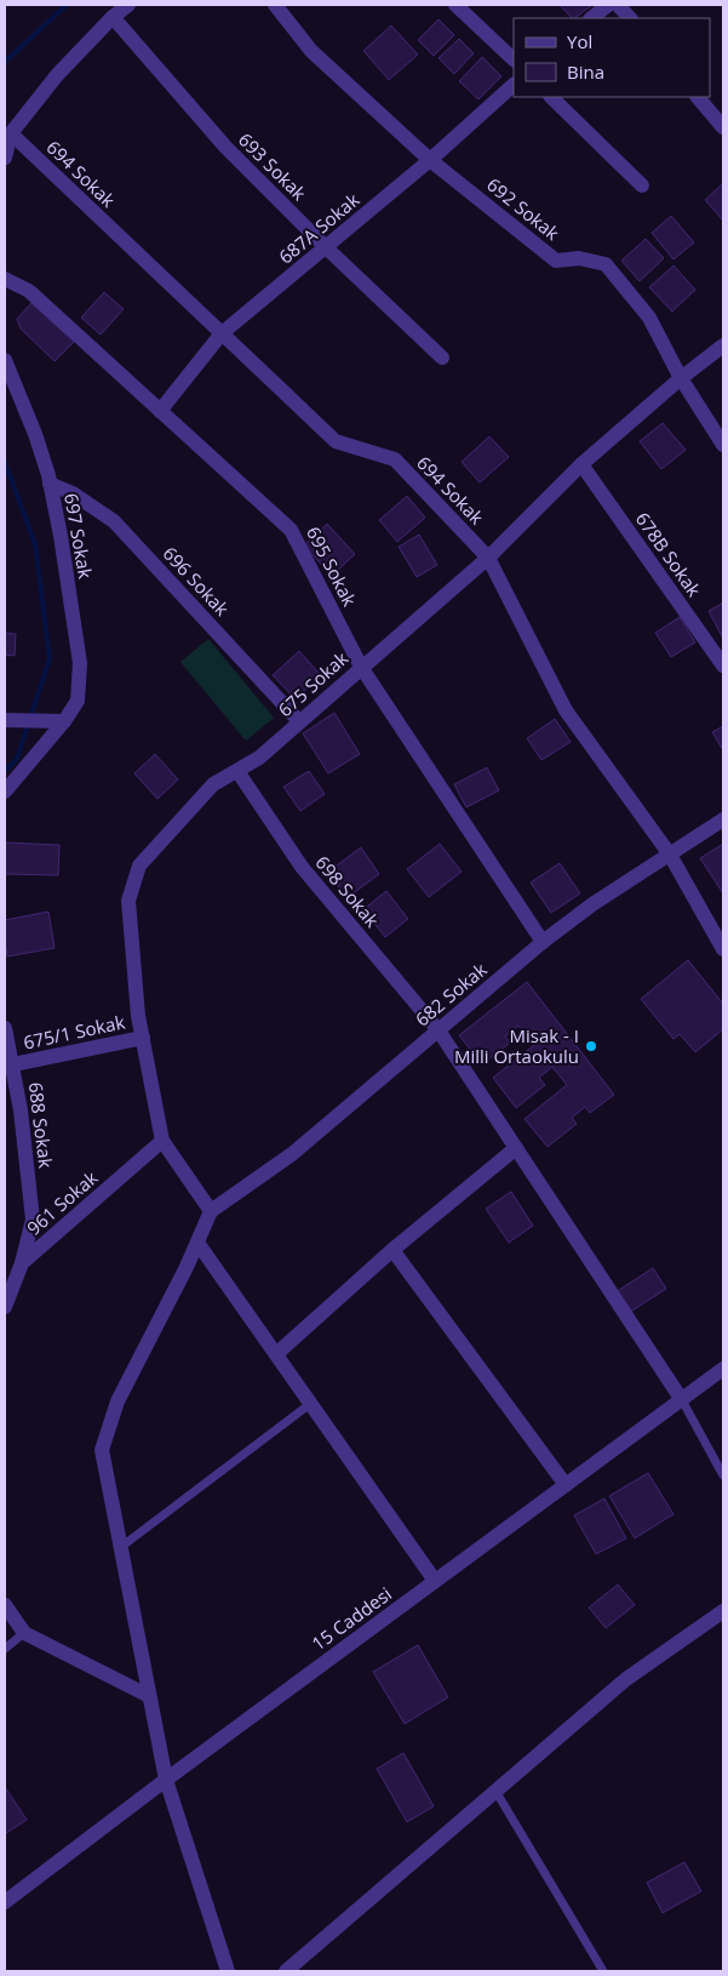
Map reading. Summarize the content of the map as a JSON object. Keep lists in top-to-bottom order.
{
  "streets": {
    "street": [
      "693 Sokak",
      "694 Sokak",
      "692 Sokak",
      "687A Sokak",
      "697 Sokak",
      "678B Sokak",
      "695 Sokak",
      "696 Sokak",
      "675 Sokak",
      "698 Sokak",
      "682 Sokak",
      "675/1 Sokak",
      "688 Sokak",
      "961 Sokak",
      "15 Caddesi"
    ]
  },
  "crossings": [
    ["693 Sokak", "687A Sokak"],
    ["694 Sokak", "687A Sokak"],
    ["694 Sokak", "675 Sokak"],
    ["694 Sokak", "682 Sokak"],
    ["692 Sokak", "687A Sokak"],
    ["692 Sokak", "675 Sokak"],
    ["687A Sokak", "695 Sokak"],
    ["697 Sokak", "696 Sokak"],
    ["678B Sokak", "675 Sokak"],
    ["695 Sokak", "675 Sokak"],
    ["695 Sokak", "682 Sokak"],
    ["696 Sokak", "675 Sokak"],
    ["675 Sokak", "698 Sokak"],
    ["675 Sokak", "675/1 Sokak"],
    ["675 Sokak", "961 Sokak"],
    ["698 Sokak", "682 Sokak"],
    ["698 Sokak", "15 Caddesi"],
    ["675/1 Sokak", "688 Sokak"],
    ["688 Sokak", "961 Sokak"]
  ],
  "places": ["Misak - I Milli Ortaokulu"],
  "legend": ["Yol", "Bina"]
}
